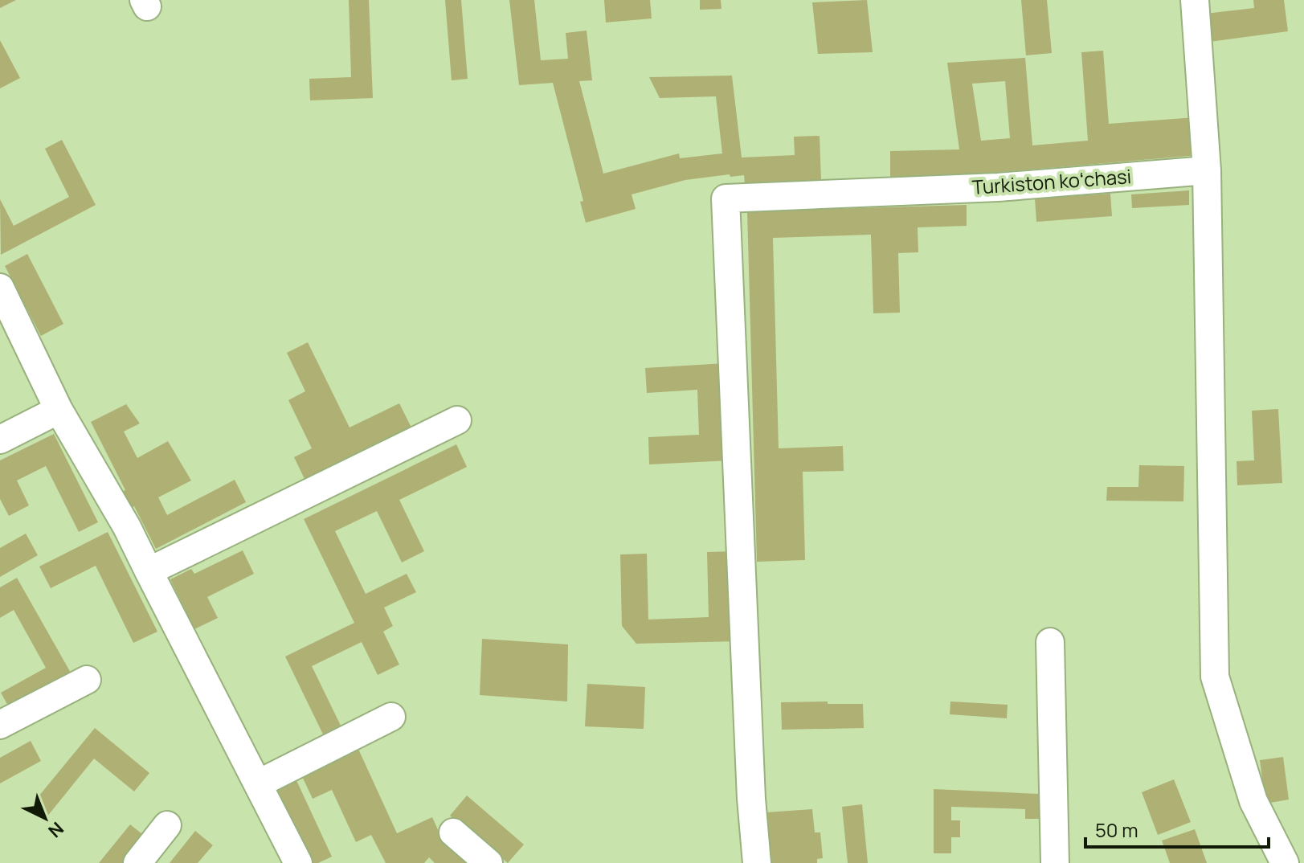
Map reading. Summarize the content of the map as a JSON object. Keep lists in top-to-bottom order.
{
  "streets": {
    "street": ["Turkiston koʻchasi"]
  },
  "scale_bar": "50 m",
  "north": "bottom right"
}
